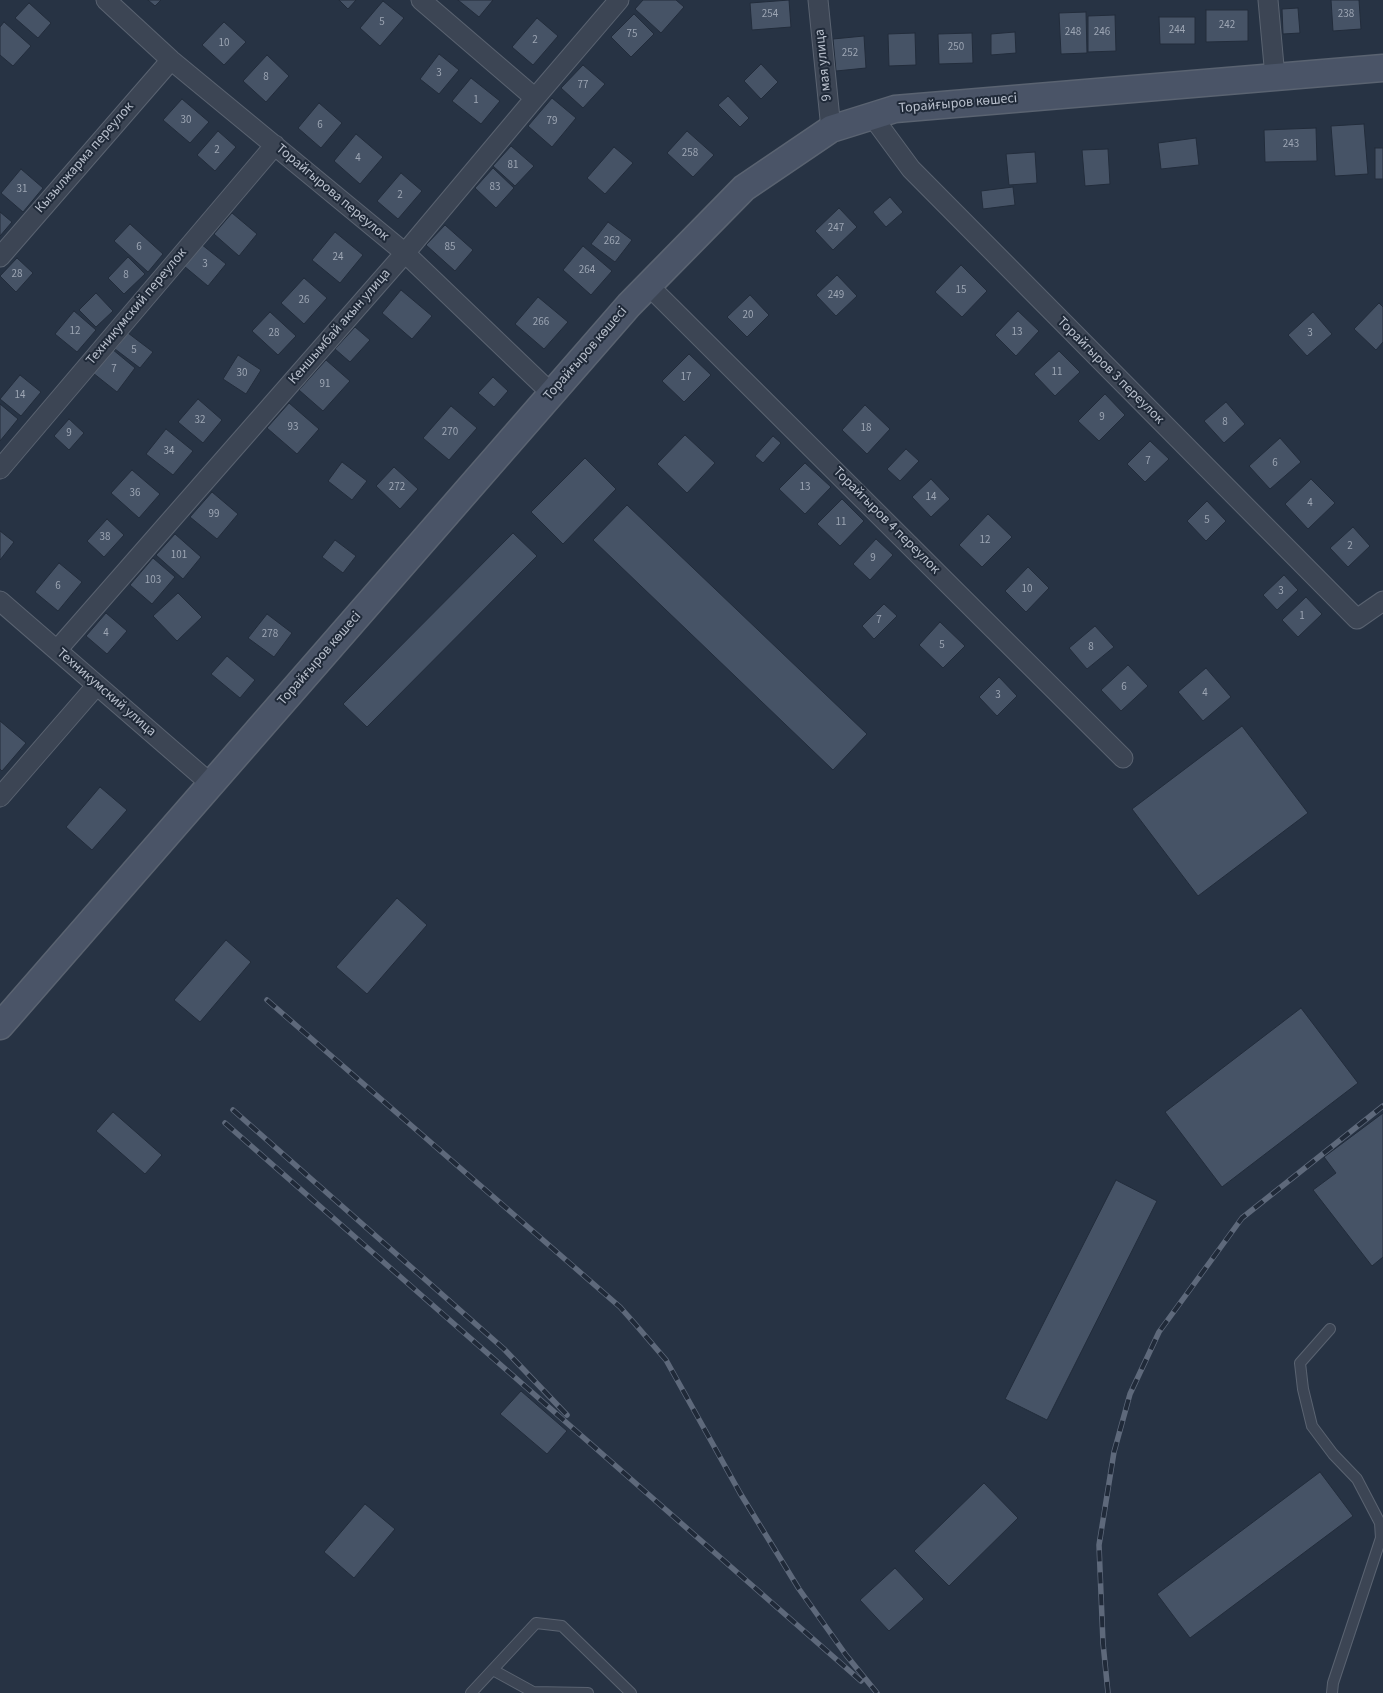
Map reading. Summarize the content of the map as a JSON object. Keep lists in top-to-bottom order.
{
  "streets": {
    "street": [
      "9 мая улица",
      "Торайғыров көшесі",
      "Кызылжарма переулок",
      "Торайгырова переулок",
      "Техникумский переулок",
      "Кеншымбай акын улица",
      "Торайгыров 3 переулок",
      "Торайгыров 4 переулок",
      "Техникумский улица"
    ]
  },
  "crossings": [
    ["9 мая улица", "Торайғыров көшесі"],
    ["Торайғыров көшесі", "Торайгырова переулок"],
    ["Торайғыров көшесі", "Торайгыров 3 переулок"],
    ["Торайғыров көшесі", "Торайгыров 4 переулок"],
    ["Торайғыров көшесі", "Техникумский улица"],
    ["Кызылжарма переулок", "Торайгырова переулок"],
    ["Торайгырова переулок", "Техникумский переулок"],
    ["Торайгырова переулок", "Кеншымбай акын улица"],
    ["Кеншымбай акын улица", "Техникумский улица"]
  ],
  "house_numbers": [
    "254",
    "238",
    "5",
    "242",
    "244",
    "248",
    "246",
    "75",
    "2",
    "10",
    "250",
    "252",
    "3",
    "8",
    "77",
    "1",
    "30",
    "79",
    "6",
    "243",
    "2",
    "258",
    "4",
    "81",
    "83",
    "31",
    "2",
    "247",
    "262",
    "6",
    "85",
    "24",
    "3",
    "264",
    "28",
    "8",
    "15",
    "249",
    "26",
    "20",
    "266",
    "12",
    "13",
    "28",
    "3",
    "5",
    "7",
    "11",
    "30",
    "17",
    "91",
    "14",
    "9",
    "32",
    "8",
    "93",
    "18",
    "270",
    "9",
    "34",
    "7",
    "6",
    "272",
    "13",
    "36",
    "14",
    "4",
    "99",
    "5",
    "11",
    "38",
    "12",
    "2",
    "101",
    "9",
    "103",
    "6",
    "10",
    "3",
    "1",
    "7",
    "4",
    "278",
    "5",
    "8",
    "6",
    "4",
    "3"
  ]
}
